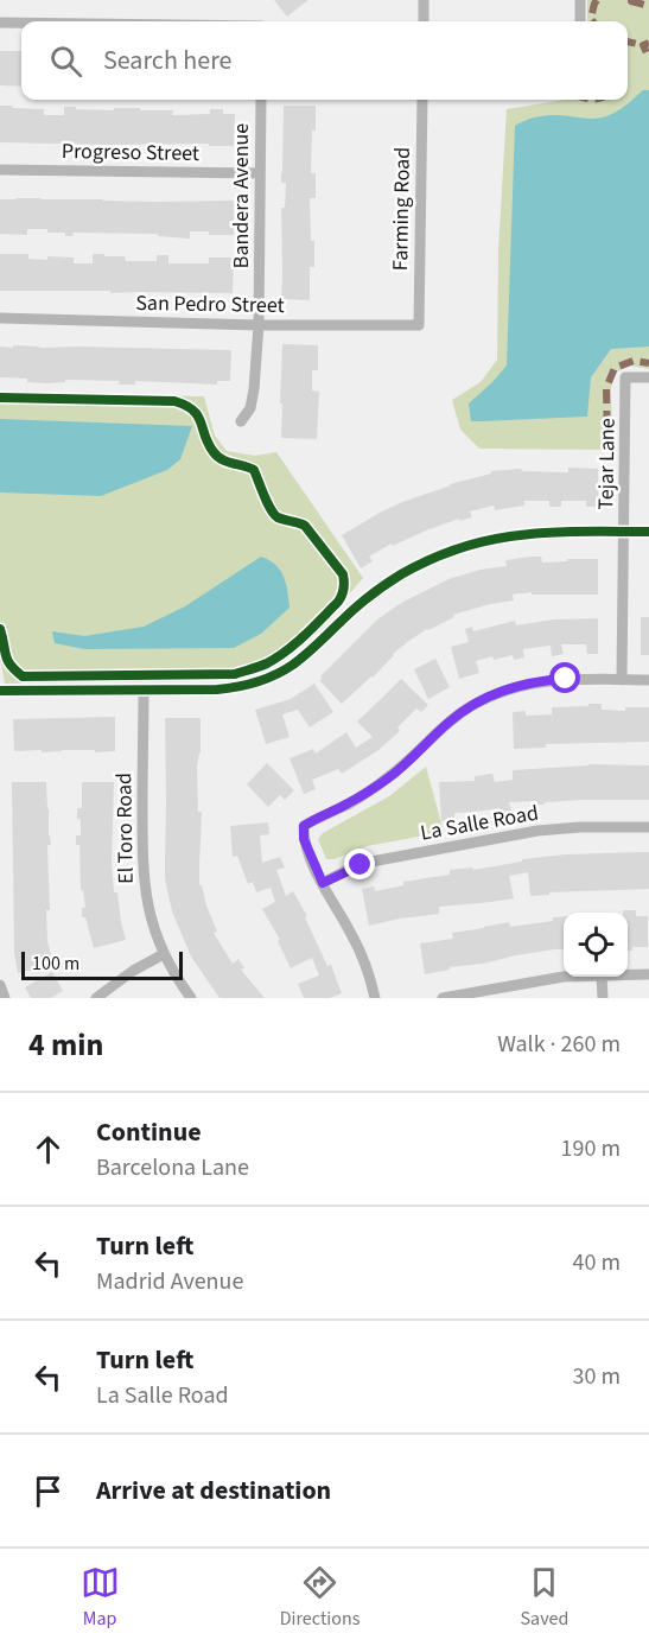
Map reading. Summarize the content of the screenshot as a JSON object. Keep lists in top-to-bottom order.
{
  "streets": {
    "street": [
      "Progreso Street",
      "Bandera Avenue",
      "Farming Road",
      "San Pedro Street",
      "Tejar Lane",
      "La Salle Road",
      "El Toro Road"
    ]
  },
  "crossings": [
    ["Progreso Street", "Bandera Avenue"],
    ["Bandera Avenue", "San Pedro Street"],
    ["Farming Road", "San Pedro Street"]
  ],
  "scale_bar": "100 m",
  "page": {
    "search": "Search here",
    "scale": "100 m",
    "heading": ["4 min", "Walk · 260 m"],
    "list": [
      ["Continue", "Barcelona Lane", "190 m"],
      ["Turn left", "Madrid Avenue", "40 m"],
      ["Turn left", "La Salle Road", "30 m"],
      "Arrive at destination"
    ],
    "nav": ["Map", "Directions", "Saved"]
  }
}
